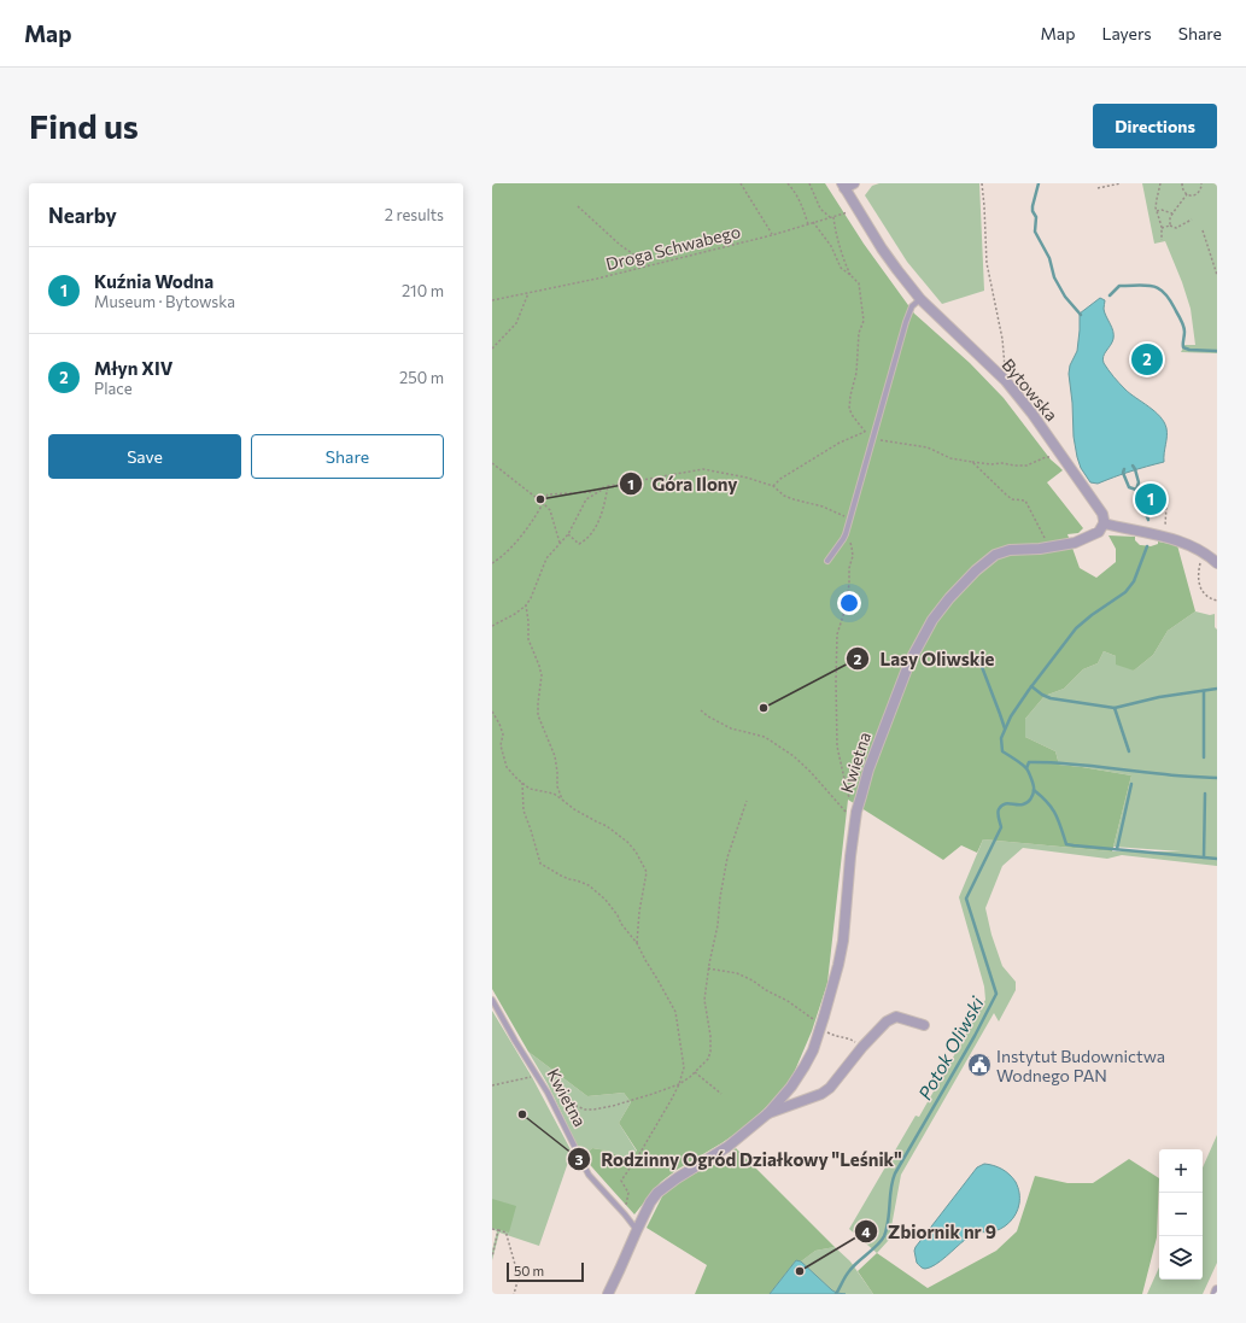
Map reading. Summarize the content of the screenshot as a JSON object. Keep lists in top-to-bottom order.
{
  "streets": {
    "street": ["Bytowska", "Kwietna"],
    "path": ["Droga Schwabego"]
  },
  "crossings": [
    ["Droga Schwabego", "Bytowska"],
    ["Bytowska", "Kwietna"]
  ],
  "water": ["Potok Oliwski"],
  "places": {
    "other": [
      "Góra Ilony",
      "Lasy Oliwskie",
      "Rodzinny Ogród Działkowy \"Leśnik\"",
      "Zbiornik nr 9"
    ],
    "public building": ["Instytut Budownictwa Wodnego PAN"]
  },
  "scale_bar": "50 m",
  "page": {
    "header": "Map",
    "nav": ["Map", "Layers", "Share"],
    "buttons": [
      "Directions",
      ["Save", "Share"]
    ],
    "title": "Find us",
    "heading": ["Nearby", "2 results"],
    "list": [
      {
        "mark": "1",
        "name": "Kuźnia Wodna",
        "note": "Museum · Bytowska",
        "value": "210 m"
      },
      {
        "mark": "2",
        "name": "Młyn XIV",
        "note": "Place",
        "value": "250 m"
      }
    ],
    "pins": ["2", "1"],
    "map_buttons": ["+", "−"],
    "scale": "50 m"
  }
}
